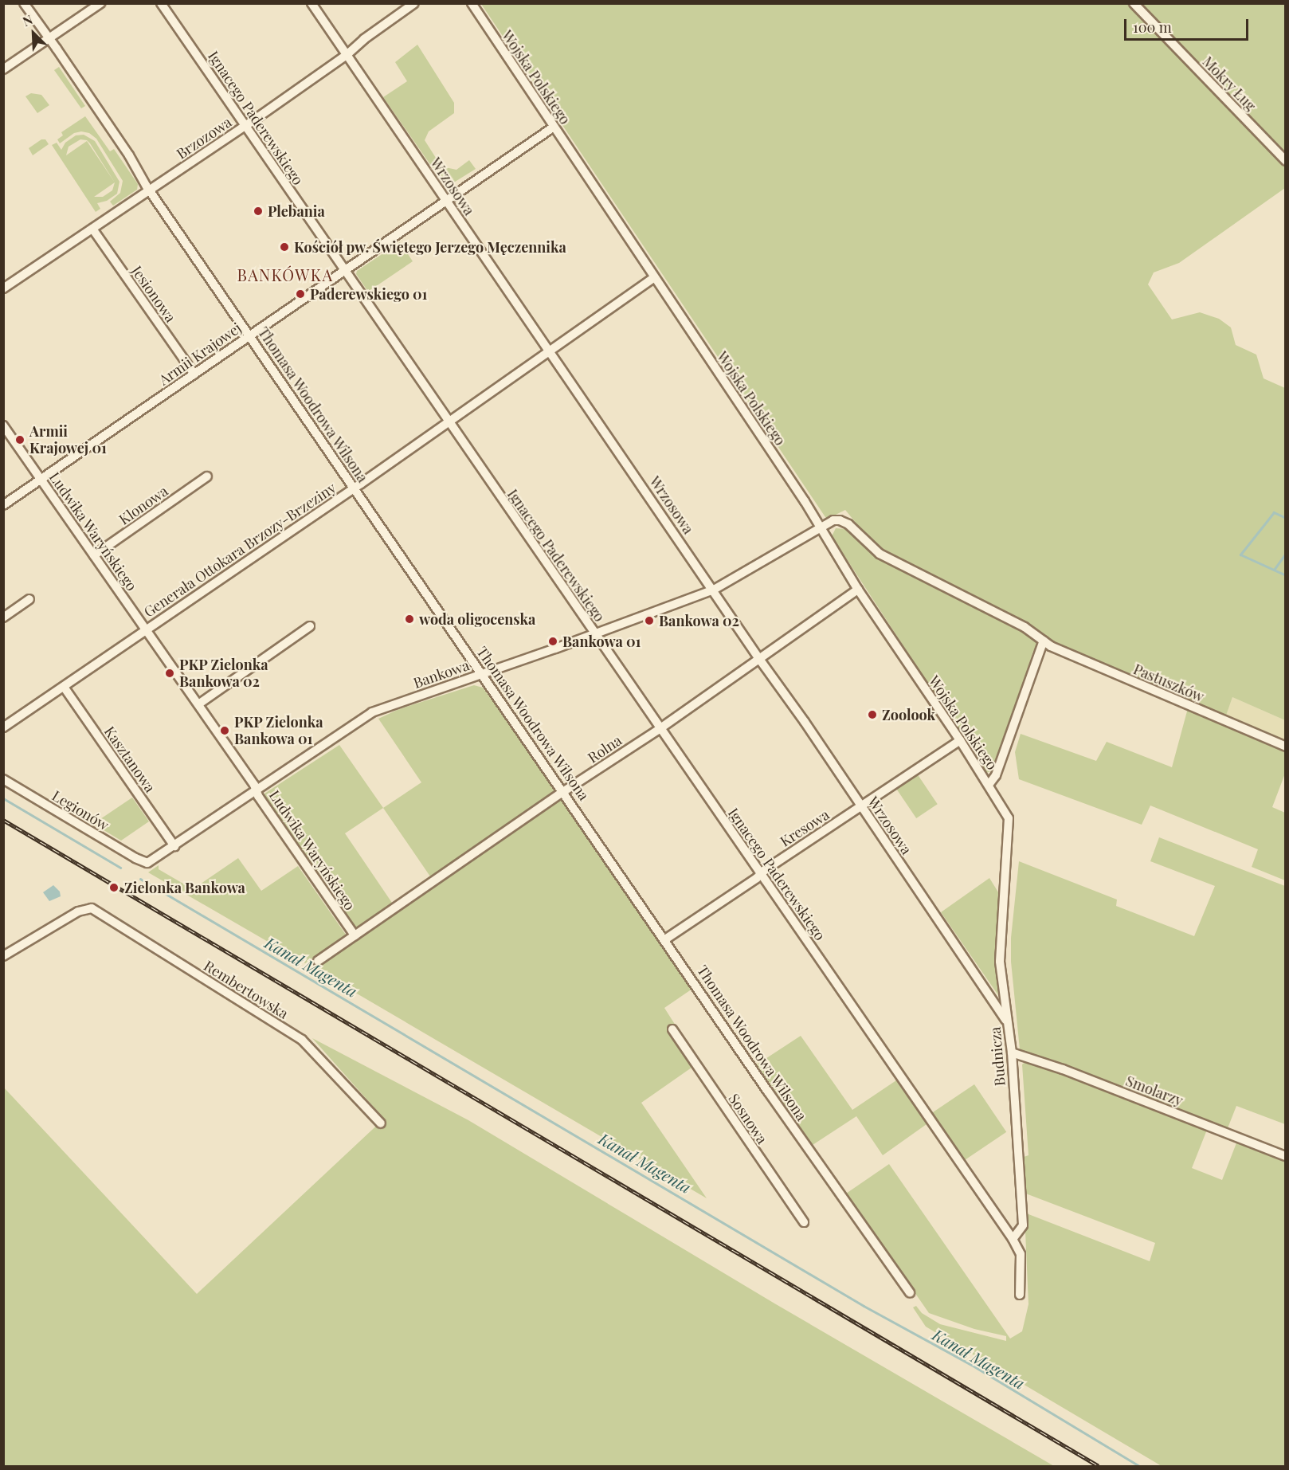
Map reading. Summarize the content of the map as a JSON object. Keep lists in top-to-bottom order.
{
  "streets": {
    "street": [
      "Wojska Polskiego",
      "Mokry Ług",
      "Ignacego Paderewskiego",
      "Brzozowa",
      "Wrzosowa",
      "Jesionowa",
      "Armii Krajowej",
      "Thomasa Woodrowa Wilsona",
      "Klonowa",
      "Ludwika Waryńskiego",
      "Generała Ottokara Brzozy-Brzeziny",
      "Bankowa",
      "Pastuszków",
      "Rolna",
      "Kasztanowa",
      "Legionów",
      "Kresowa",
      "Rembertowska",
      "Budnicza",
      "Smolarzy",
      "Sosnowa"
    ]
  },
  "crossings": [
    ["Wojska Polskiego", "Armii Krajowej"],
    ["Wojska Polskiego", "Generała Ottokara Brzozy-Brzeziny"],
    ["Wojska Polskiego", "Bankowa"],
    ["Wojska Polskiego", "Pastuszków"],
    ["Wojska Polskiego", "Rolna"],
    ["Wojska Polskiego", "Kresowa"],
    ["Wojska Polskiego", "Budnicza"],
    ["Ignacego Paderewskiego", "Brzozowa"],
    ["Ignacego Paderewskiego", "Armii Krajowej"],
    ["Ignacego Paderewskiego", "Generała Ottokara Brzozy-Brzeziny"],
    ["Ignacego Paderewskiego", "Bankowa"],
    ["Ignacego Paderewskiego", "Rolna"],
    ["Ignacego Paderewskiego", "Kresowa"],
    ["Ignacego Paderewskiego", "Budnicza"],
    ["Brzozowa", "Wrzosowa"],
    ["Brzozowa", "Jesionowa"],
    ["Brzozowa", "Thomasa Woodrowa Wilsona"],
    ["Wrzosowa", "Armii Krajowej"],
    ["Wrzosowa", "Generała Ottokara Brzozy-Brzeziny"],
    ["Wrzosowa", "Bankowa"],
    ["Wrzosowa", "Rolna"],
    ["Wrzosowa", "Kresowa"],
    ["Wrzosowa", "Budnicza"],
    ["Jesionowa", "Armii Krajowej"],
    ["Armii Krajowej", "Thomasa Woodrowa Wilsona"],
    ["Armii Krajowej", "Ludwika Waryńskiego"],
    ["Thomasa Woodrowa Wilsona", "Generała Ottokara Brzozy-Brzeziny"],
    ["Thomasa Woodrowa Wilsona", "Bankowa"],
    ["Thomasa Woodrowa Wilsona", "Rolna"],
    ["Thomasa Woodrowa Wilsona", "Kresowa"],
    ["Klonowa", "Ludwika Waryńskiego"],
    ["Ludwika Waryńskiego", "Generała Ottokara Brzozy-Brzeziny"],
    ["Ludwika Waryńskiego", "Bankowa"],
    ["Ludwika Waryńskiego", "Rolna"],
    ["Generała Ottokara Brzozy-Brzeziny", "Kasztanowa"],
    ["Bankowa", "Pastuszków"],
    ["Bankowa", "Kasztanowa"],
    ["Bankowa", "Legionów"],
    ["Budnicza", "Smolarzy"]
  ],
  "districts": ["BANKÓWKA"],
  "water": ["Kanał Magenta"],
  "places": [
    "Plebania",
    "Kościół pw. Świętego Jerzego Męczennika",
    "Paderewskiego 01",
    "Armii Krajowej 01",
    "woda oligocenska",
    "Bankowa 02",
    "Bankowa 01",
    "PKP Zielonka Bankowa 02",
    "Zoolook",
    "PKP Zielonka Bankowa 01",
    "Zielonka Bankowa"
  ],
  "scale_bar": "100 m",
  "north": "top left"
}
